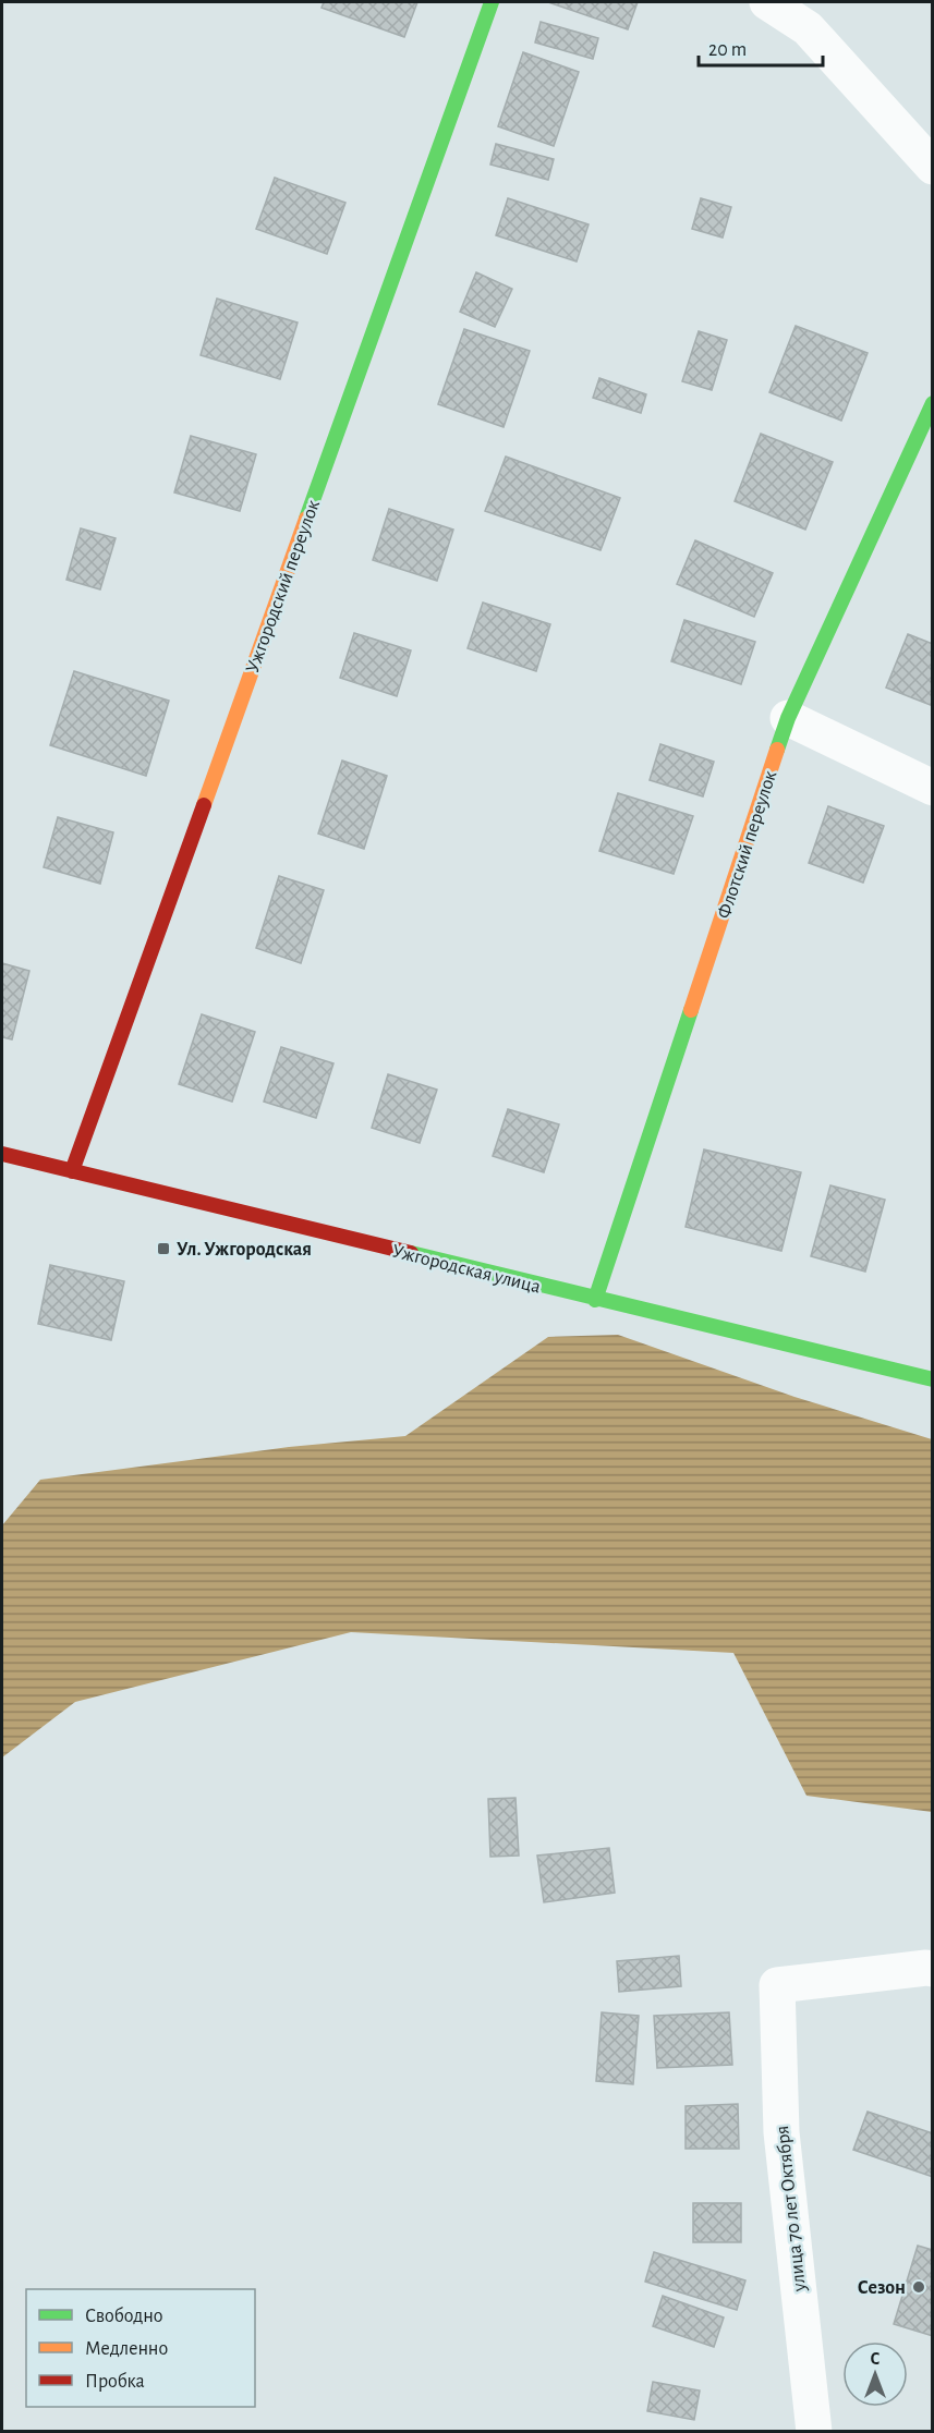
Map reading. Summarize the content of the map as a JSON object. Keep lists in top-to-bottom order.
{
  "streets": {
    "street": [
      "Ужгородский переулок",
      "Флотский переулок",
      "Ужгородская улица",
      "улица 70 лет Октября"
    ]
  },
  "crossings": [
    ["Ужгородский переулок", "Ужгородская улица"],
    ["Флотский переулок", "Ужгородская улица"]
  ],
  "places": {
    "transit": ["Ул. Ужгородская"],
    "other": ["Сезон"]
  },
  "legend": ["Свободно", "Медленно", "Пробка"],
  "scale_bar": "20 m",
  "north": "top"
}
